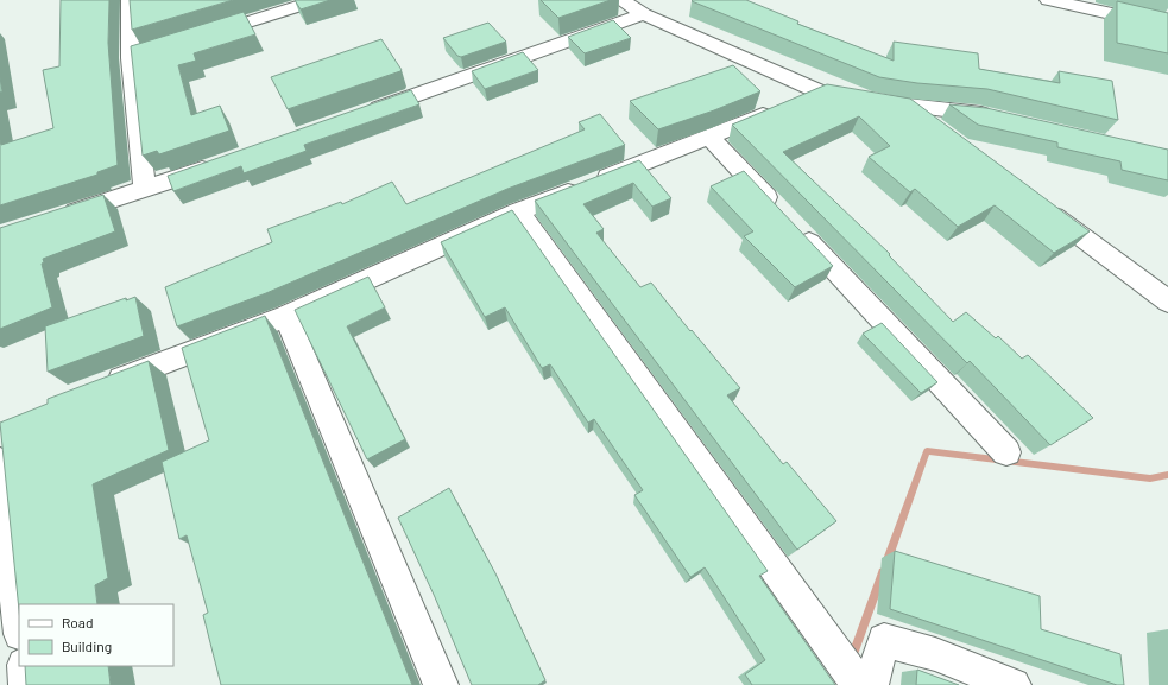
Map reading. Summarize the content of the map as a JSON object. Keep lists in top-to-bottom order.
{
  "legend": ["Road", "Building"]
}
